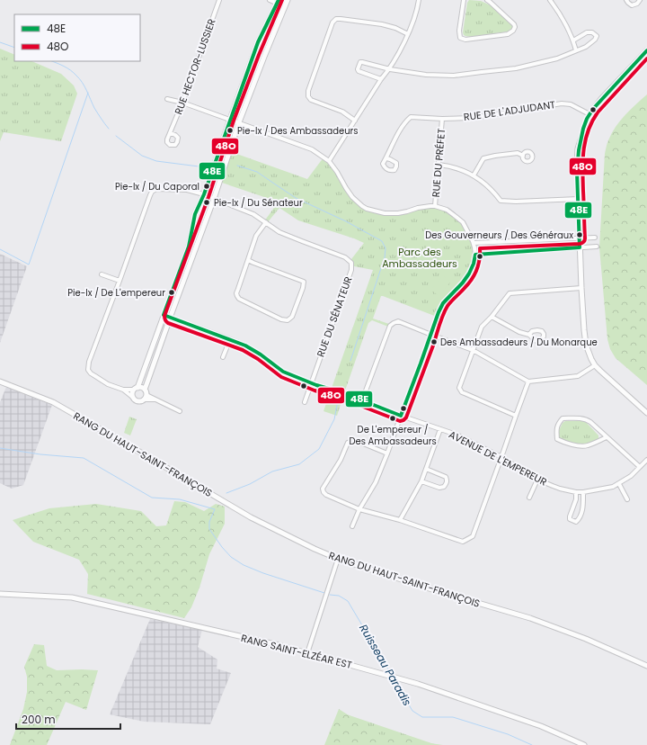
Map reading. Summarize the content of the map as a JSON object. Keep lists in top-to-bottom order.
{
  "streets": {
    "street": [
      "RUE HECTOR-LUSSIER",
      "RUE DE L'ADJUDANT",
      "RUE DU PRÉFET",
      "RUE DU SÉNATEUR",
      "RANG DU HAUT-SAINT-FRANÇOIS",
      "AVENUE DE L'EMPEREUR",
      "RANG SAINT-ELZÉAR EST"
    ]
  },
  "crossings": [
    ["RUE DE L'ADJUDANT", "RUE DU PRÉFET"],
    ["RUE DU SÉNATEUR", "AVENUE DE L'EMPEREUR"]
  ],
  "water": ["Ruisseau Paradis"],
  "parks": ["Parc des Ambassadeurs"],
  "places": [
    "Pie-Ix / Des Ambassadeurs",
    "Pie-Ix / Du Caporal",
    "Pie-Ix / Du Sénateur",
    "Des Gouverneurs / Des Généraux",
    "Pie-Ix / De L'empereur",
    "Des Ambassadeurs / Du Monarque",
    "De L'empereur / Des Ambassadeurs"
  ],
  "lines": ["transit line 48E", "transit line 48O"],
  "legend": ["48E", "48O"],
  "scale_bar": "200 m"
}
